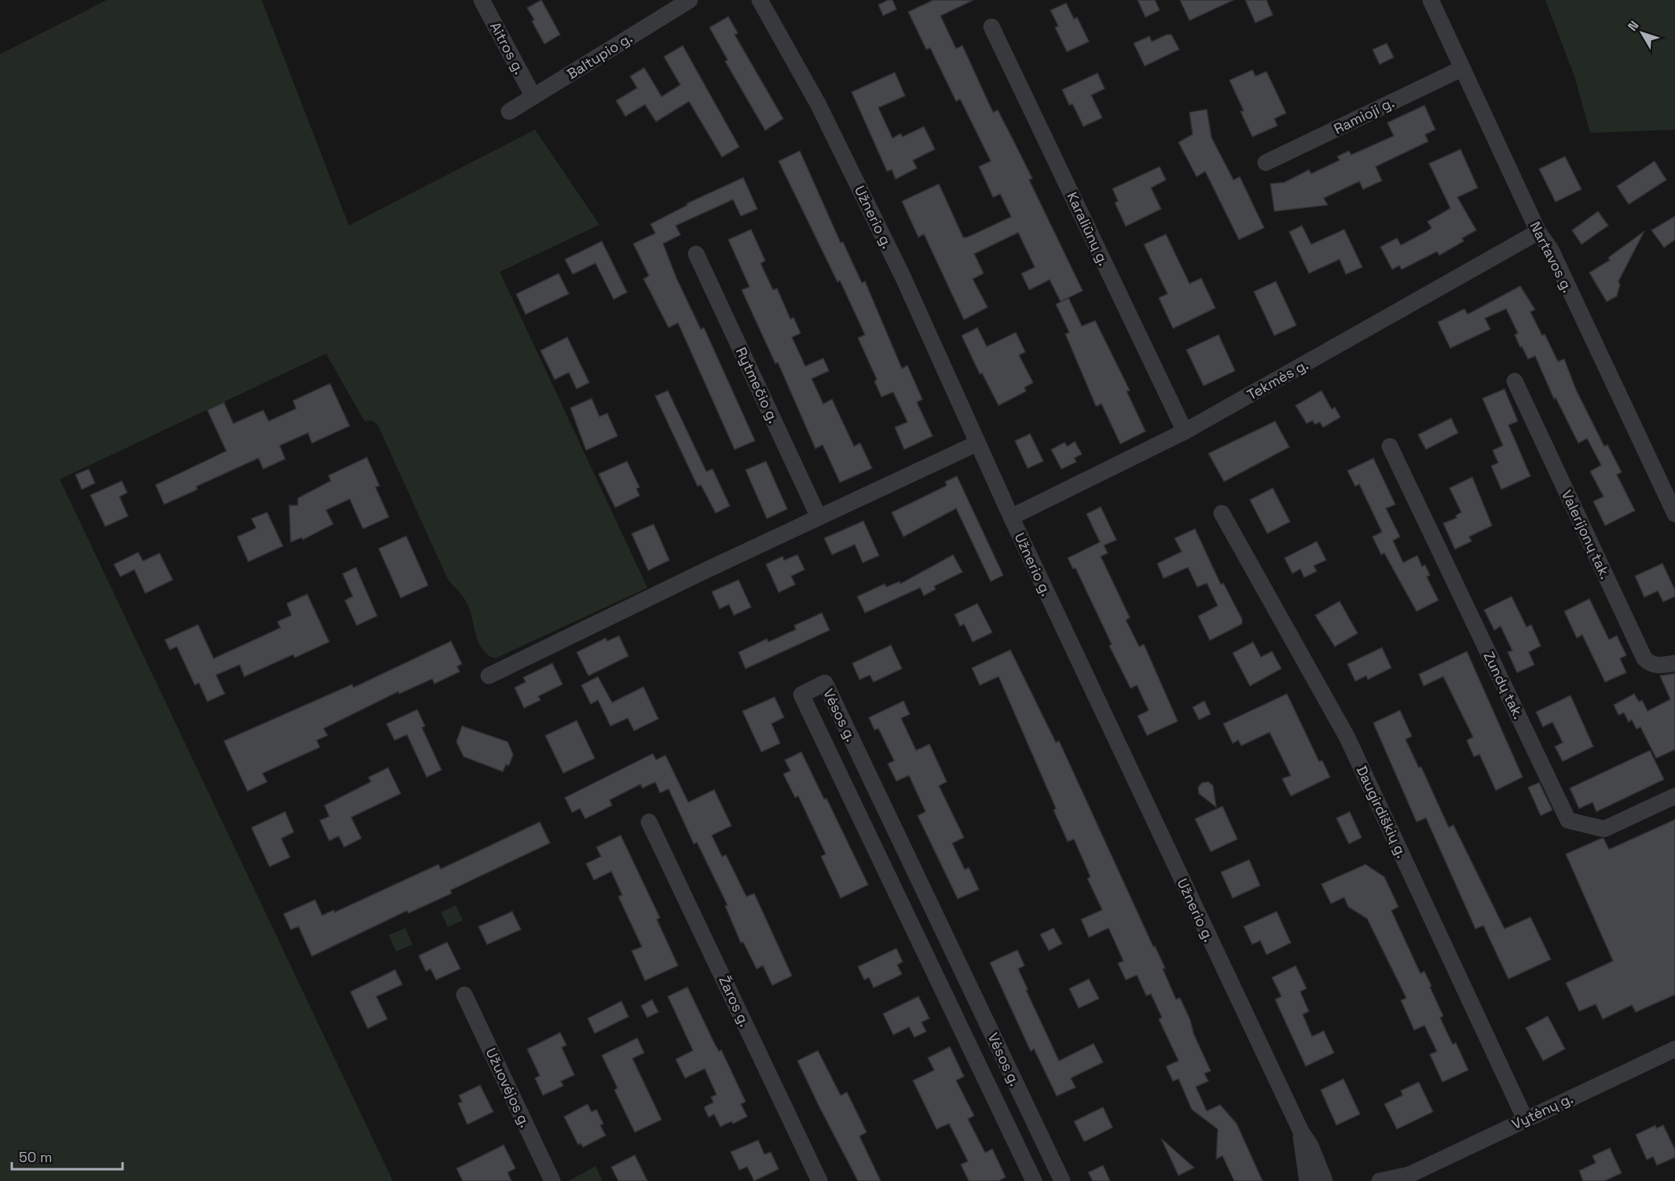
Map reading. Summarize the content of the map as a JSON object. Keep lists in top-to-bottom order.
{
  "streets": {
    "street": [
      "Aitros g.",
      "Baltupio g.",
      "Ramioji g.",
      "Užnerio g.",
      "Karaliūnų g.",
      "Nartavos g.",
      "Tekmės g.",
      "Rytmečio g.",
      "Valerijonų tak.",
      "Zundų tak.",
      "Vėsos g.",
      "Daugirdiškių g.",
      "Žaros g.",
      "Užuovėjos g.",
      "Vytėnų g."
    ]
  },
  "crossings": [
    ["Aitros g.", "Baltupio g."],
    ["Ramioji g.", "Nartavos g."],
    ["Užnerio g.", "Tekmės g."],
    ["Karaliūnų g.", "Tekmės g."],
    ["Nartavos g.", "Tekmės g."],
    ["Daugirdiškių g.", "Vytėnų g."]
  ],
  "scale_bar": "50 m",
  "north": "top left"
}
